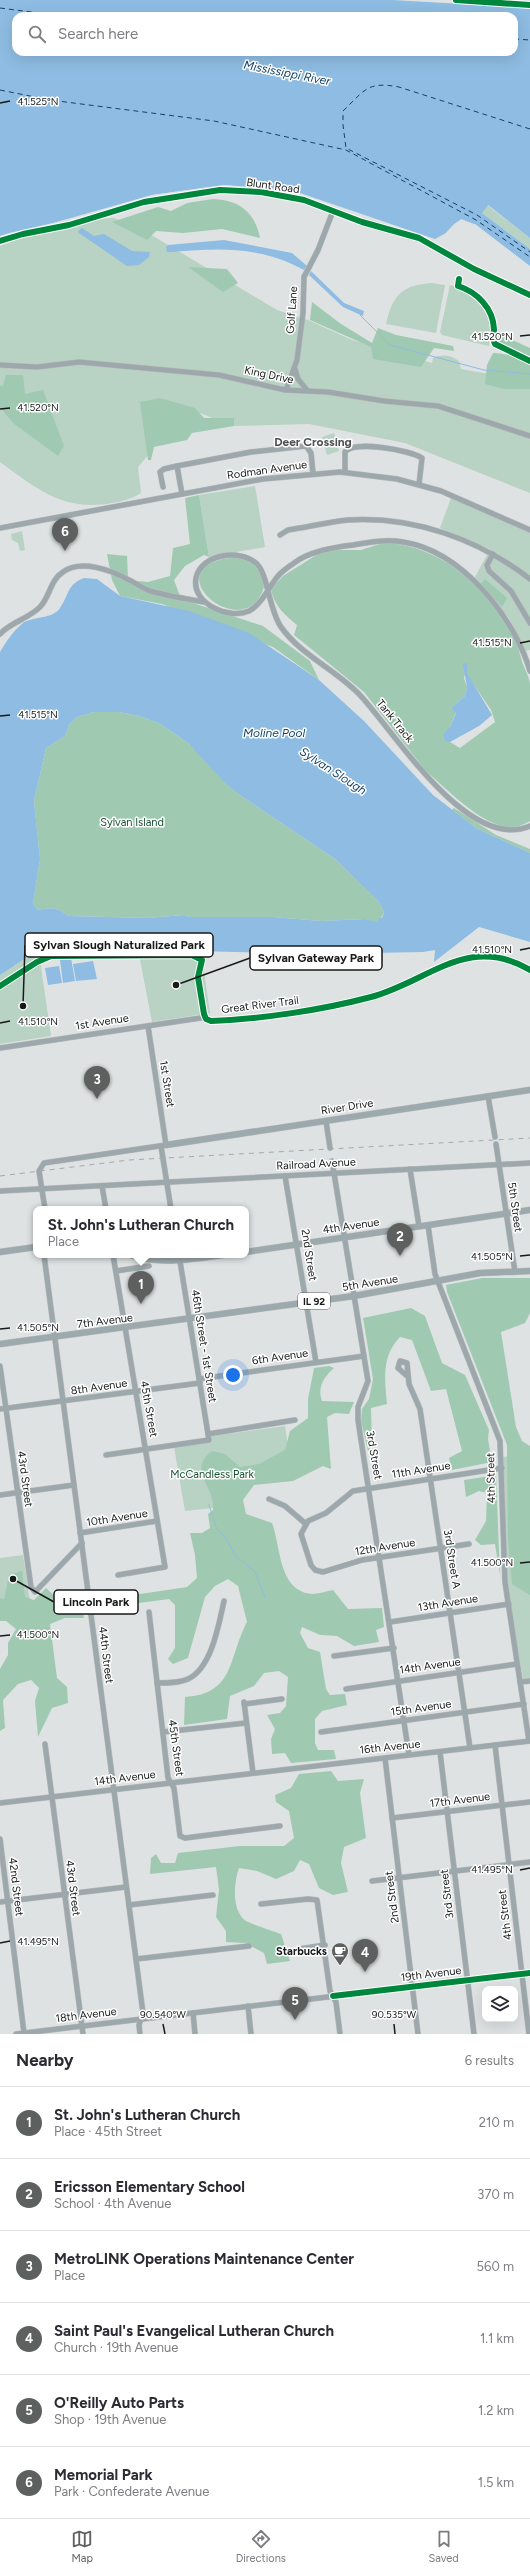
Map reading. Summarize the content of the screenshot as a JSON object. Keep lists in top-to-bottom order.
{
  "streets": {
    "main road": [
      "River Drive",
      "4th Avenue",
      "5th Avenue",
      "IL 92",
      "7th Avenue"
    ],
    "street": [
      "Golf Lane",
      "King Drive",
      "Rodman Avenue",
      "Tank Track",
      "1st Avenue",
      "1st Street",
      "Railroad Avenue",
      "5th Street",
      "2nd Street",
      "46th Street - 1st Street",
      "6th Avenue",
      "8th Avenue",
      "45th Street",
      "3rd Street",
      "11th Avenue",
      "4th Street",
      "43rd Street",
      "10th Avenue",
      "12th Avenue",
      "3rd Street A",
      "13th Avenue",
      "44th Street",
      "14th Avenue",
      "15th Avenue",
      "16th Avenue",
      "17th Avenue",
      "42nd Street",
      "19th Avenue",
      "18th Avenue"
    ],
    "cycle path": ["Blunt Road", "Great River Trail"]
  },
  "crossings": [
    ["Golf Lane", "King Drive"],
    ["1st Avenue", "1st Street"],
    ["1st Street", "River Drive"],
    ["Railroad Avenue", "5th Street"],
    ["Railroad Avenue", "2nd Street"],
    ["Railroad Avenue", "3rd Street"],
    ["5th Street", "4th Avenue"],
    ["5th Street", "5th Avenue"],
    ["4th Avenue", "2nd Street"],
    ["4th Avenue", "3rd Street"],
    ["4th Avenue", "4th Street"],
    ["2nd Street", "5th Avenue"],
    ["2nd Street", "6th Avenue"],
    ["2nd Street", "16th Avenue"],
    ["2nd Street", "17th Avenue"],
    ["2nd Street", "19th Avenue"],
    ["5th Avenue", "7th Avenue"],
    ["5th Avenue", "46th Street - 1st Street"],
    ["5th Avenue", "3rd Street"],
    ["5th Avenue", "4th Street"],
    ["7th Avenue", "46th Street - 1st Street"],
    ["7th Avenue", "45th Street"],
    ["7th Avenue", "44th Street"],
    ["46th Street - 1st Street", "6th Avenue"],
    ["46th Street - 1st Street", "8th Avenue"],
    ["6th Avenue", "8th Avenue"],
    ["6th Avenue", "3rd Street"],
    ["8th Avenue", "45th Street"],
    ["8th Avenue", "43rd Street"],
    ["8th Avenue", "44th Street"],
    ["45th Street", "10th Avenue"],
    ["45th Street", "14th Avenue"],
    ["3rd Street", "11th Avenue"],
    ["3rd Street", "12th Avenue"],
    ["3rd Street", "13th Avenue"],
    ["3rd Street", "14th Avenue"],
    ["3rd Street", "15th Avenue"],
    ["3rd Street", "16th Avenue"],
    ["3rd Street", "17th Avenue"],
    ["3rd Street", "19th Avenue"],
    ["11th Avenue", "4th Street"],
    ["11th Avenue", "12th Avenue"],
    ["11th Avenue", "3rd Street A"],
    ["4th Street", "13th Avenue"],
    ["4th Street", "14th Avenue"],
    ["4th Street", "15th Avenue"],
    ["4th Street", "16th Avenue"],
    ["4th Street", "17th Avenue"],
    ["4th Street", "19th Avenue"],
    ["43rd Street", "10th Avenue"],
    ["43rd Street", "14th Avenue"],
    ["43rd Street", "18th Avenue"],
    ["10th Avenue", "44th Street"],
    ["12th Avenue", "3rd Street A"],
    ["3rd Street A", "13th Avenue"],
    ["3rd Street A", "14th Avenue"],
    ["3rd Street A", "15th Avenue"],
    ["3rd Street A", "16th Avenue"],
    ["44th Street", "14th Avenue"],
    ["44th Street", "18th Avenue"],
    ["14th Avenue", "16th Avenue"],
    ["42nd Street", "18th Avenue"],
    ["19th Avenue", "18th Avenue"]
  ],
  "districts": ["Deer Crossing"],
  "water": ["Mississippi River", "Moline Pool", "Sylvan Slough"],
  "parks": ["Sylvan Island", "McCandless Park"],
  "places": {
    "other": ["Sylvan Gateway Park", "Sylvan Slough Naturalized Park", "Lincoln Park"],
    "cafe": ["Starbucks"]
  },
  "page": {
    "search": "Search here",
    "pins": [
      "6",
      "3",
      "2",
      "1",
      "4",
      "5"
    ],
    "popup": ["St. John's Lutheran Church", "Place"],
    "heading": ["Nearby", "6 results"],
    "list": [
      {
        "mark": "1",
        "name": "St. John's Lutheran Church",
        "note": "Place · 45th Street",
        "value": "210 m"
      },
      {
        "mark": "2",
        "name": "Ericsson Elementary School",
        "note": "School · 4th Avenue",
        "value": "370 m"
      },
      {
        "mark": "3",
        "name": "MetroLINK Operations Maintenance Center",
        "note": "Place",
        "value": "560 m"
      },
      {
        "mark": "4",
        "name": "Saint Paul's Evangelical Lutheran Church",
        "note": "Church · 19th Avenue",
        "value": "1.1 km"
      },
      {
        "mark": "5",
        "name": "O'Reilly Auto Parts",
        "note": "Shop · 19th Avenue",
        "value": "1.2 km"
      },
      {
        "mark": "6",
        "name": "Memorial Park",
        "note": "Park · Confederate Avenue",
        "value": "1.5 km"
      }
    ],
    "nav": ["Map", "Directions", "Saved"]
  },
  "coordinates": [
    "41.525°N",
    "41.520°N",
    "41.515°N",
    "41.510°N",
    "41.505°N",
    "41.500°N",
    "41.495°N",
    "90.540°W",
    "90.535°W"
  ]
}
